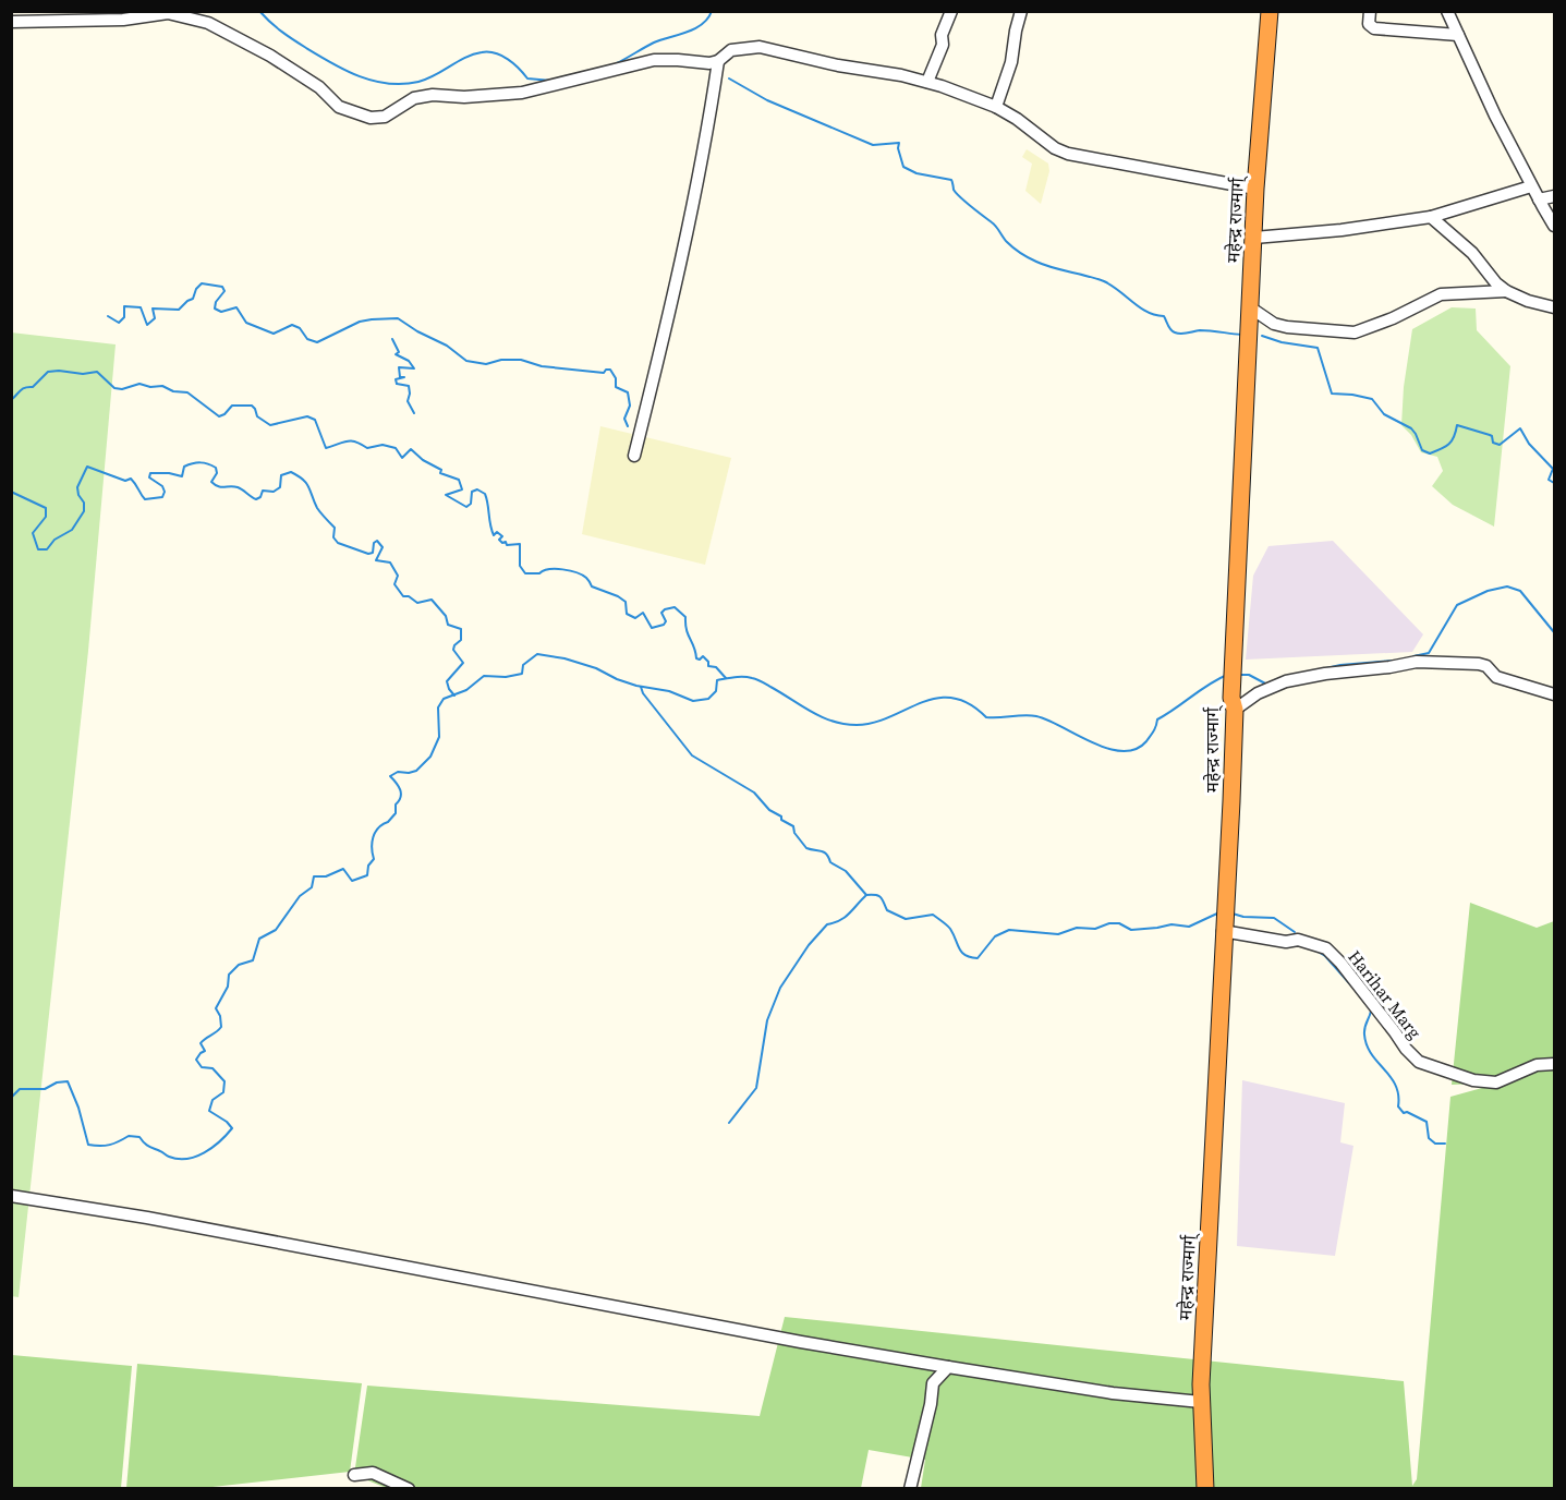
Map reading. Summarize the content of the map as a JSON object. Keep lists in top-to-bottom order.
{
  "streets": {
    "highway": ["महेन्द्र राज्मार्ग्"],
    "street": ["Harihar Marg"]
  },
  "crossings": [
    ["महेन्द्र राज्मार्ग्", "Harihar Marg"]
  ]
}
